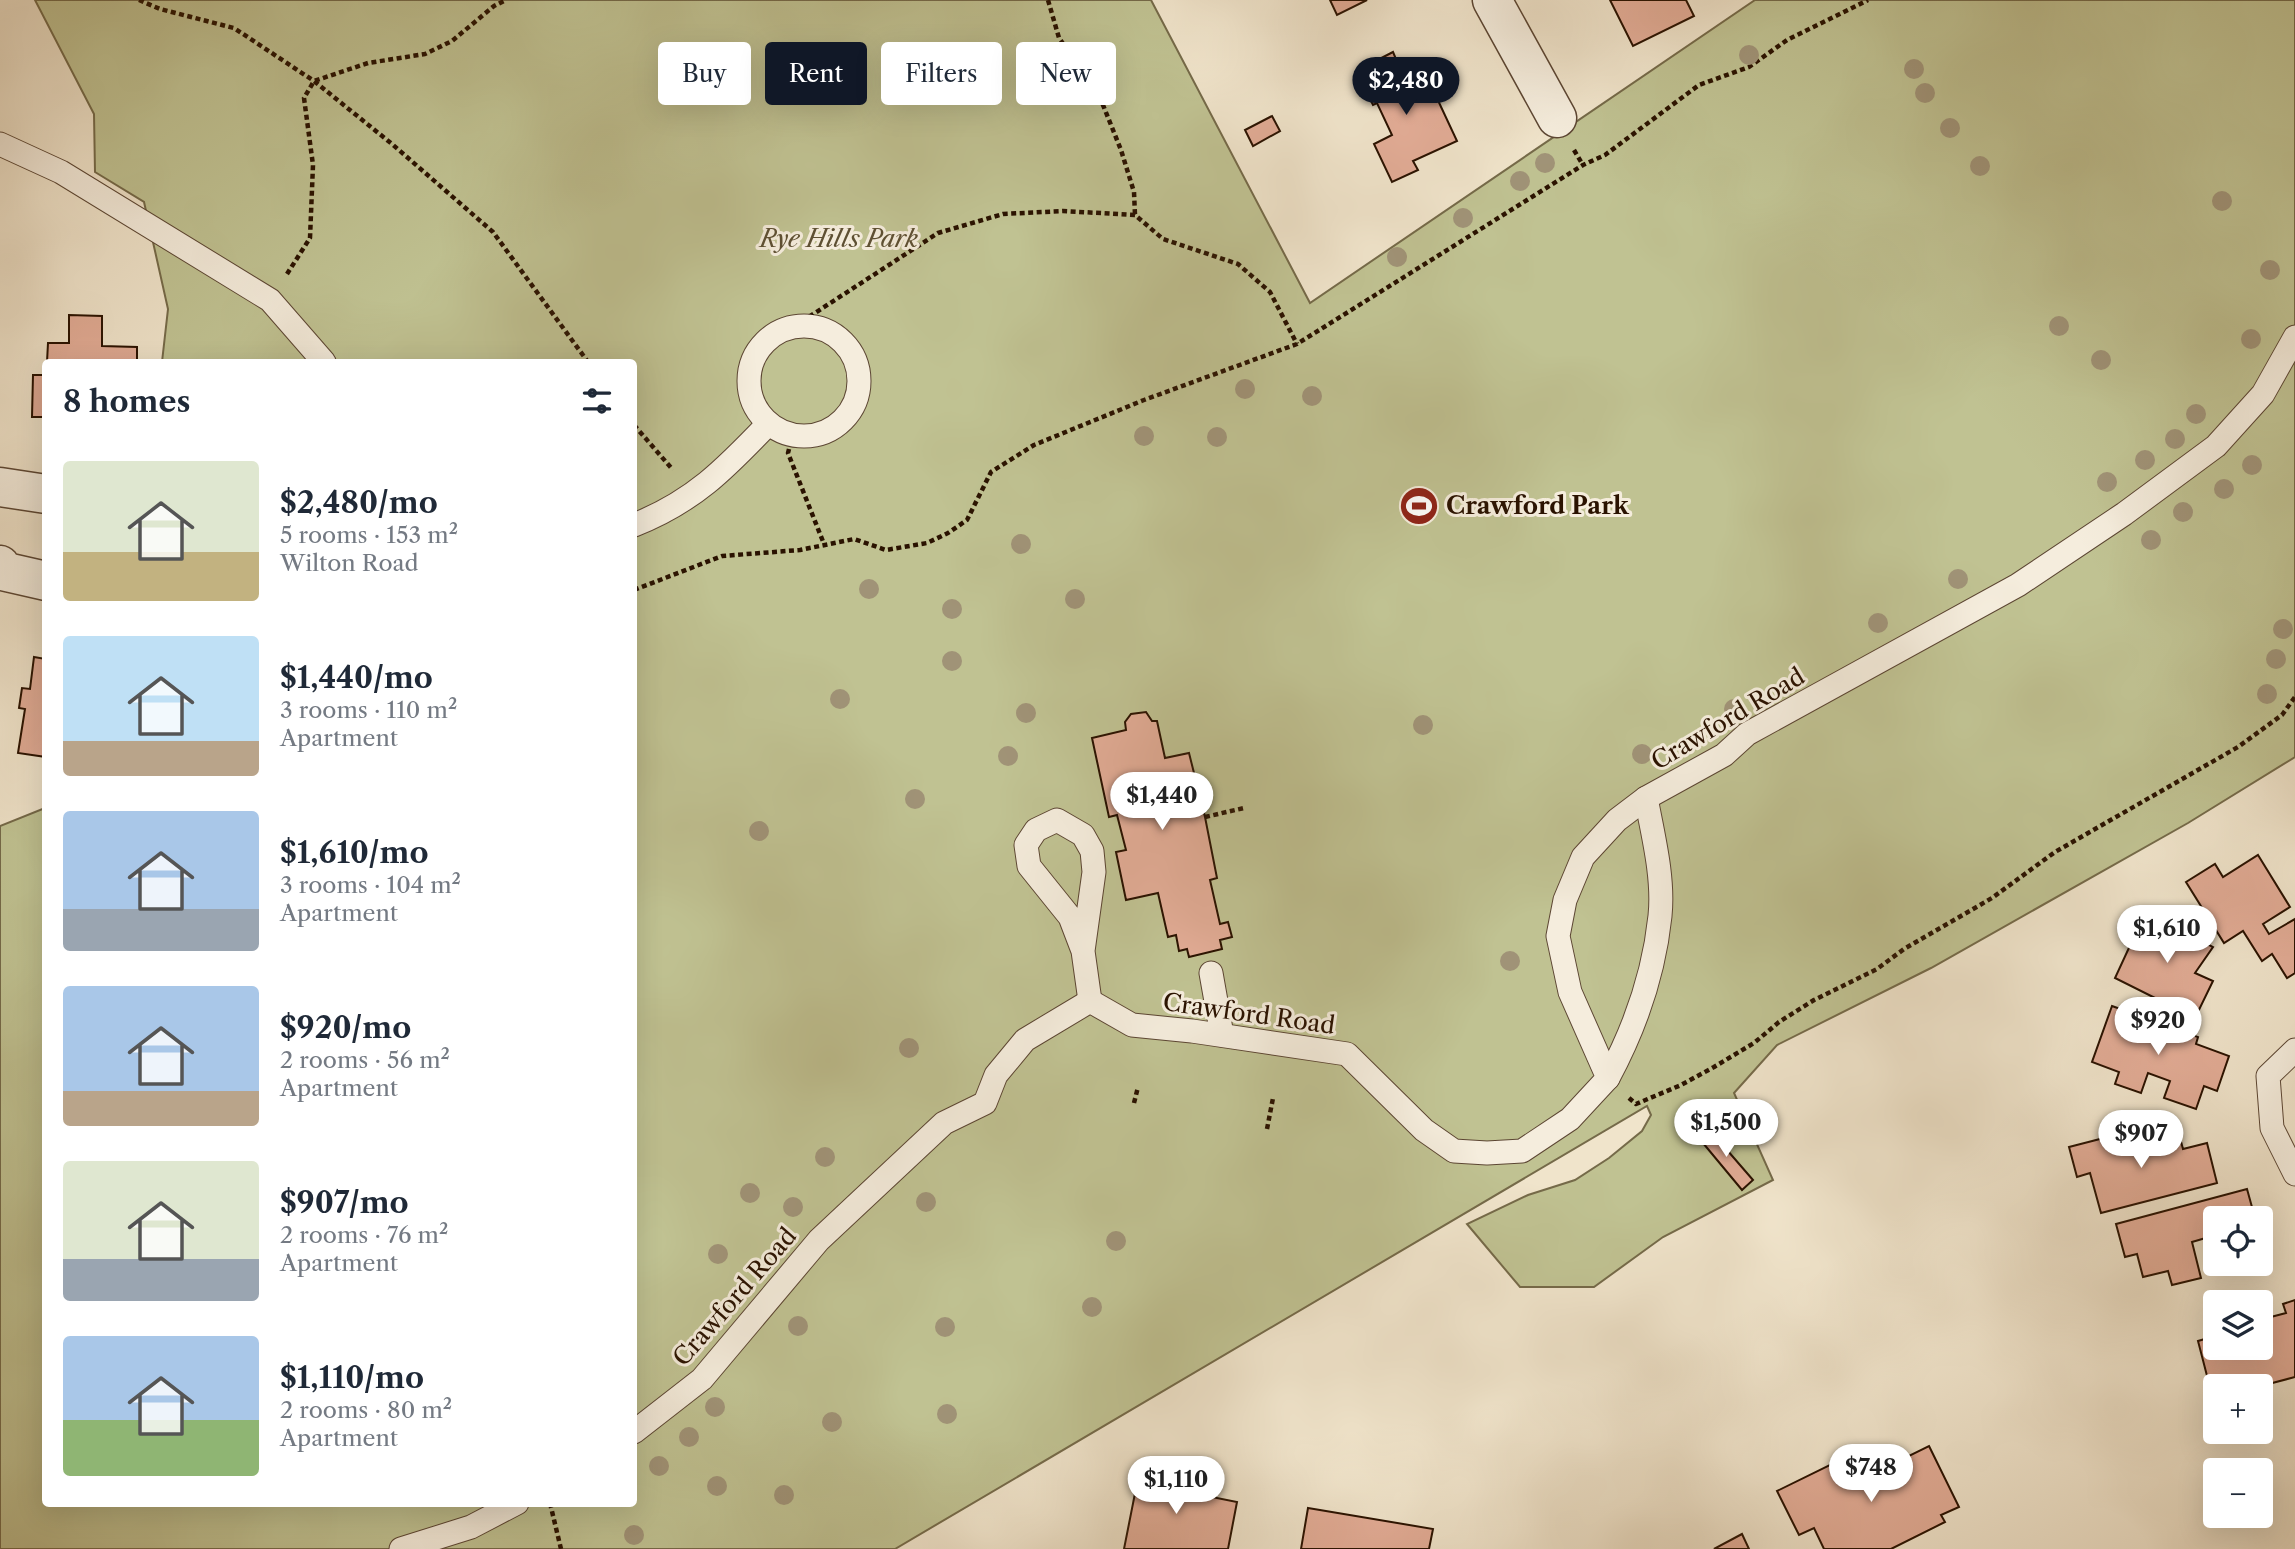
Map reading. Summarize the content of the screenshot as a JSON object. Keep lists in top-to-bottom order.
{
  "streets": {
    "lane": ["Crawford Road"]
  },
  "parks": ["Rye Hills Park"],
  "places": {
    "sports": ["Crawford Park"]
  },
  "page": {
    "chip": [
      "Buy",
      "Rent",
      "Filters",
      "New"
    ],
    "price": [
      "$2,480",
      "$1,440",
      "$1,610",
      "$920",
      "$1,500",
      "$907",
      "$748",
      "$1,110"
    ],
    "heading": "8 homes",
    "list": [
      {
        "name": "$2,480/mo",
        "note": "5 rooms · 153 m² · Wilton Road"
      },
      {
        "name": "$1,440/mo",
        "note": "3 rooms · 110 m² · Apartment"
      },
      {
        "name": "$1,610/mo",
        "note": "3 rooms · 104 m² · Apartment"
      },
      {
        "name": "$920/mo",
        "note": "2 rooms · 56 m² · Apartment"
      },
      {
        "name": "$907/mo",
        "note": "2 rooms · 76 m² · Apartment"
      },
      {
        "name": "$1,110/mo",
        "note": "2 rooms · 80 m² · Apartment"
      }
    ],
    "map_buttons": ["+", "−"]
  }
}
